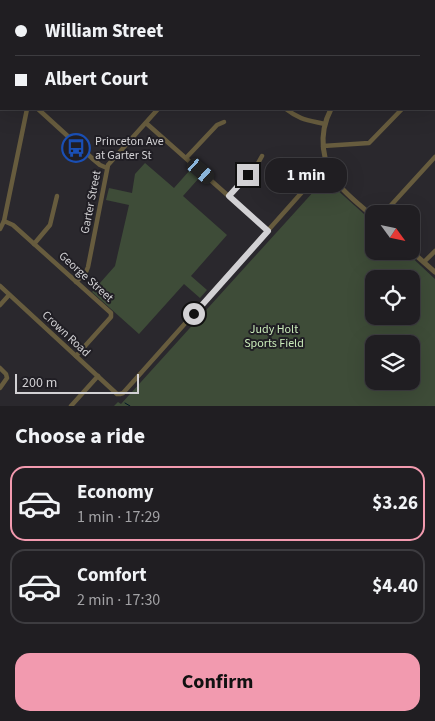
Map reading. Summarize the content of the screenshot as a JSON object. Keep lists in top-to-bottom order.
{
  "streets": {
    "street": ["Garter Street", "George Street", "Crown Road"]
  },
  "crossings": [
    ["Garter Street", "George Street"],
    ["George Street", "Crown Road"]
  ],
  "parks": ["Judy Holt Sports Field"],
  "places": {
    "bus stop": ["Princeton Ave at Garter St"]
  },
  "scale_bar": "200 m",
  "north": "bottom right",
  "page": {
    "banner": ["William Street", "Albert Court"],
    "bubble": "1 min",
    "scale": "200 m",
    "heading": "Choose a ride",
    "list": [
      {
        "name": "Economy",
        "note": "1 min · 17:29",
        "value": "$3.26"
      },
      {
        "name": "Comfort",
        "note": "2 min · 17:30",
        "value": "$4.40"
      }
    ],
    "buttons": "Confirm"
  }
}
